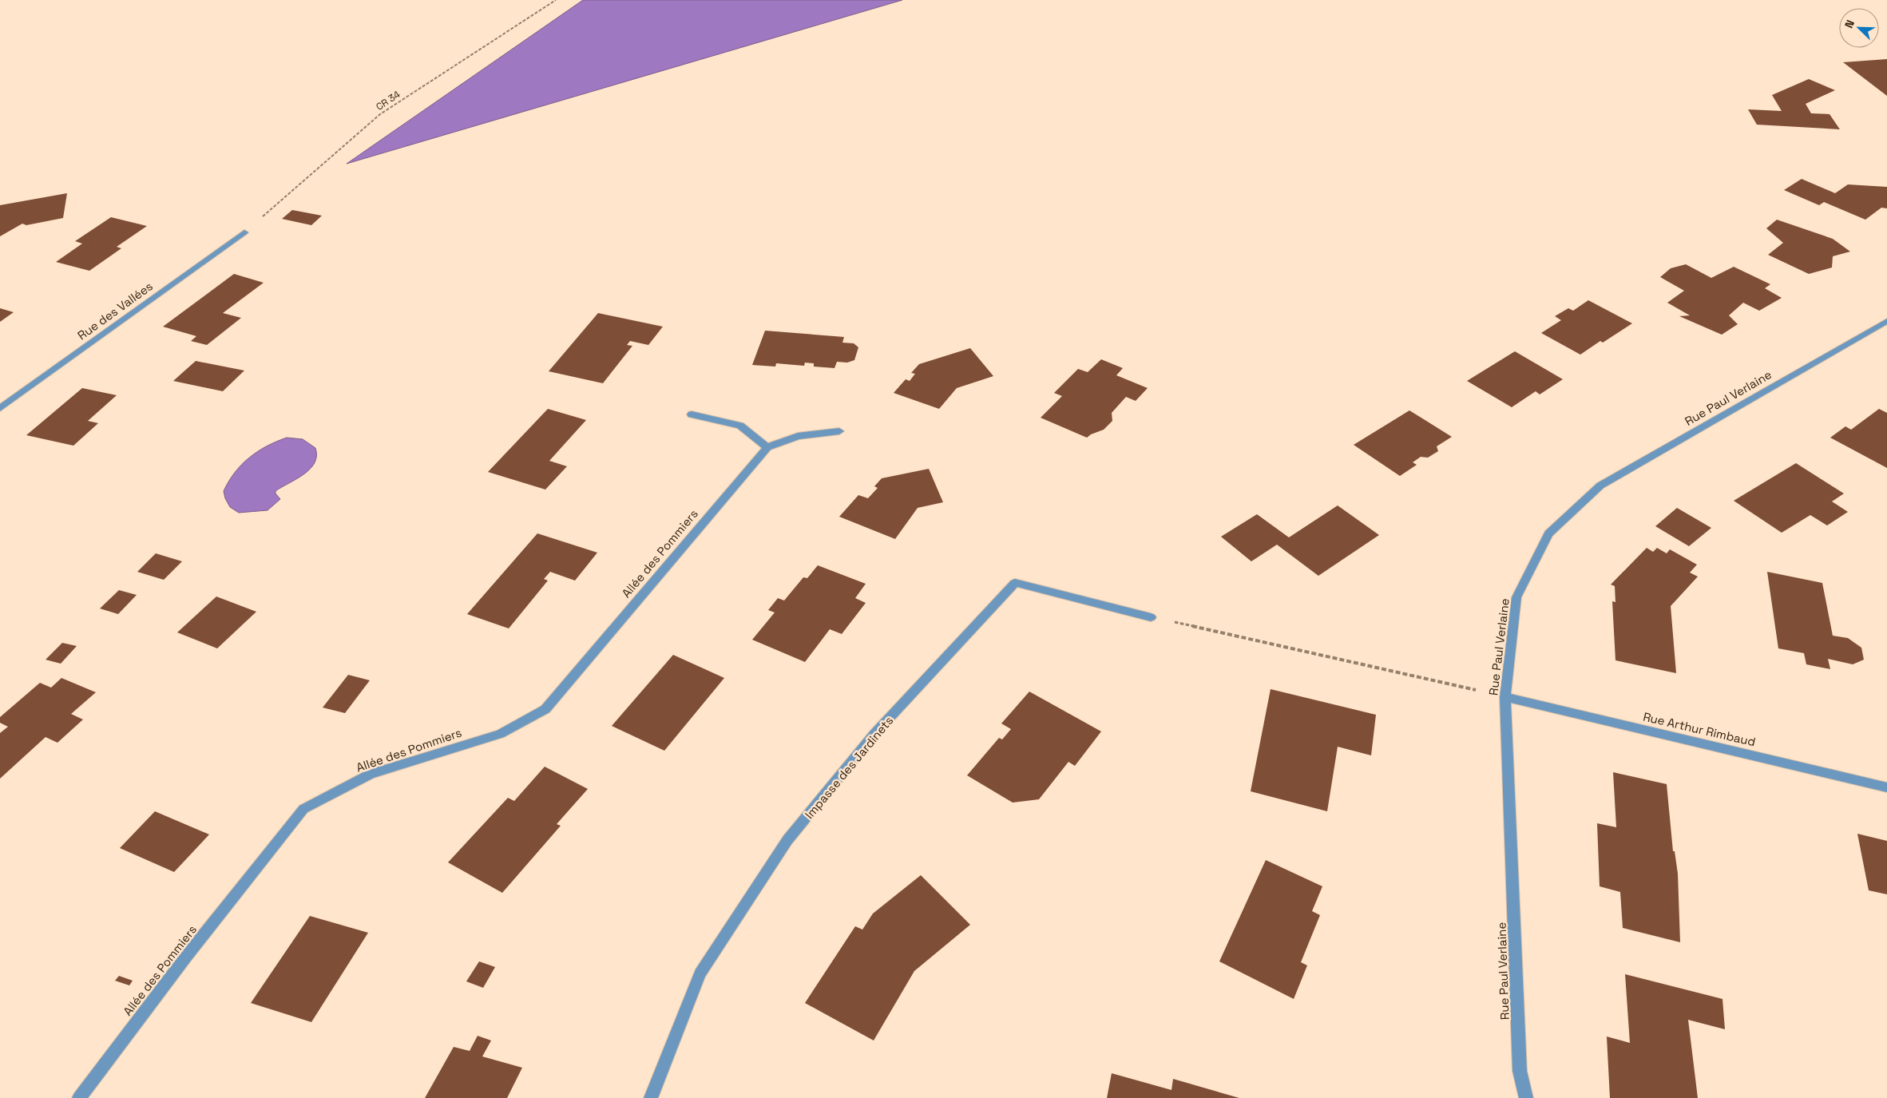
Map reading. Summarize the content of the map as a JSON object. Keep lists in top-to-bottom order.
{
  "streets": {
    "street": [
      "Rue des Vallées",
      "Rue Paul Verlaine",
      "Allée des Pommiers",
      "Rue Arthur Rimbaud",
      "Impasse des Jardinets"
    ],
    "path": ["CR 34"]
  },
  "crossings": [
    ["CR 34", "Rue des Vallées"],
    ["Rue Paul Verlaine", "Rue Arthur Rimbaud"]
  ],
  "north": "top left"
}
